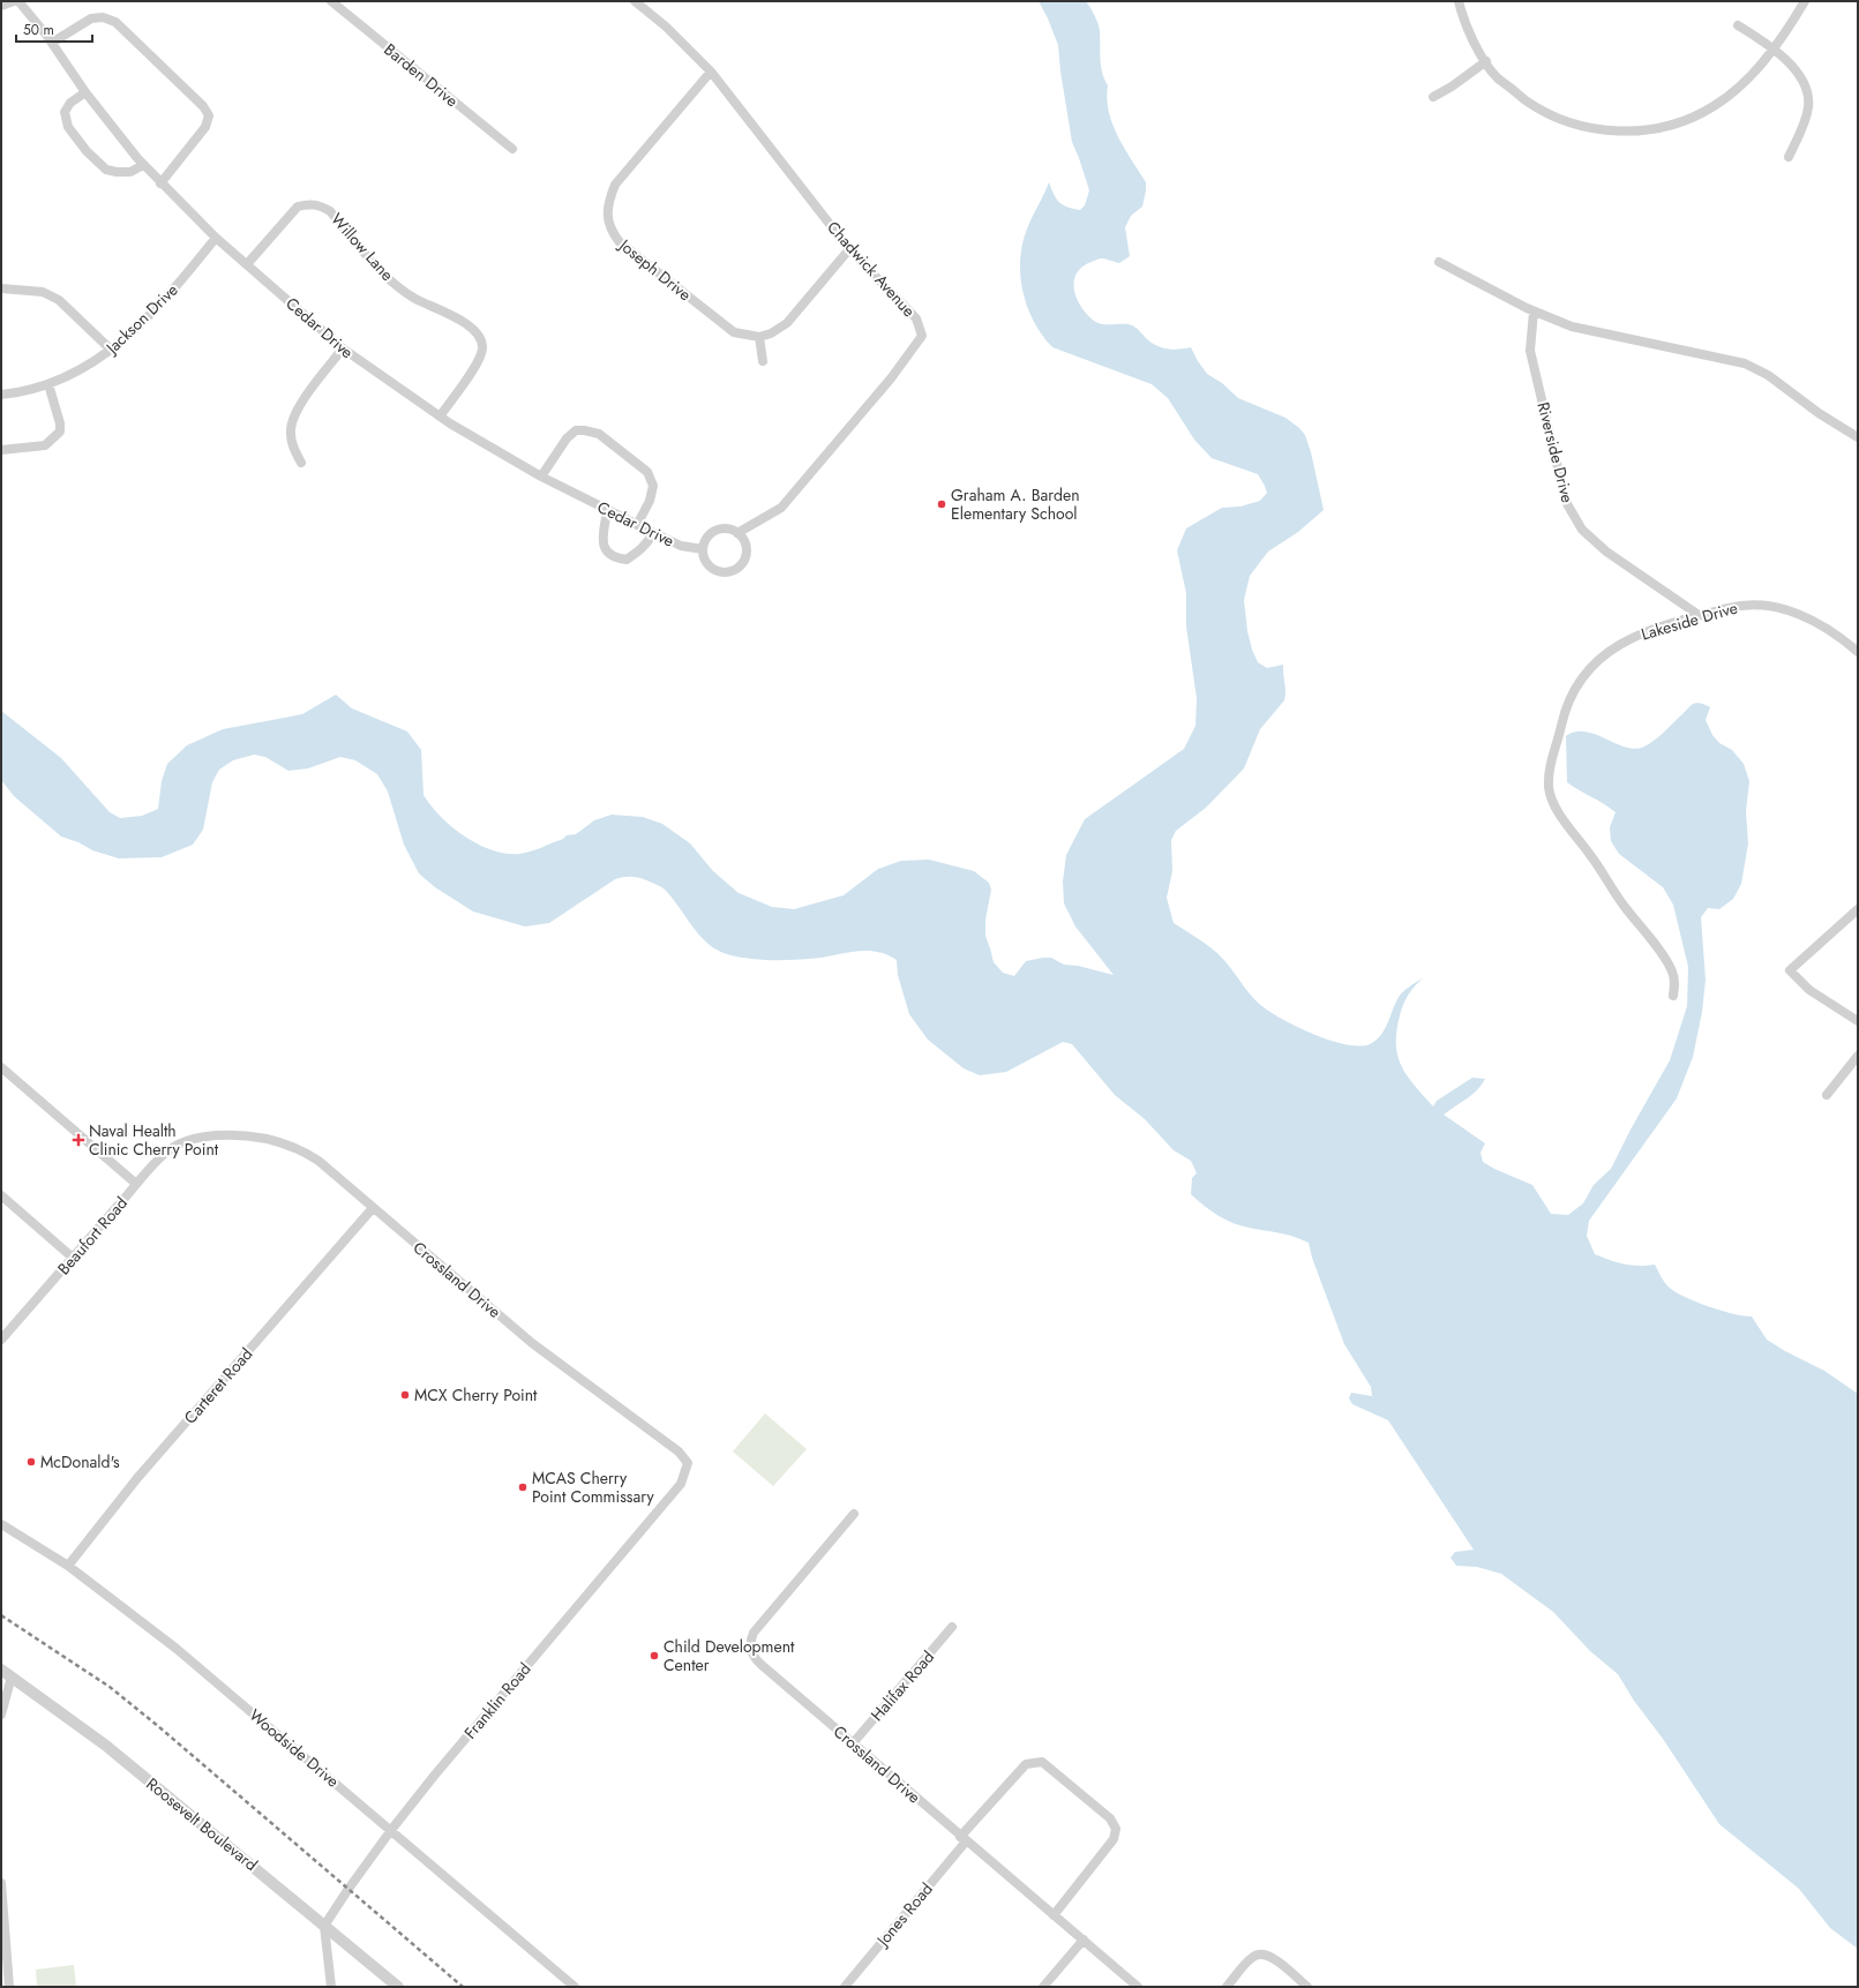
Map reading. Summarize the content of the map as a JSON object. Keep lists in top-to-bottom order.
{
  "streets": {
    "street": [
      "Barden Drive",
      "Willow Lane",
      "Chadwick Avenue",
      "Joseph Drive",
      "Jackson Drive",
      "Cedar Drive",
      "Riverside Drive",
      "Lakeside Drive",
      "Beaufort Road",
      "Crossland Drive",
      "Carteret Road",
      "Halifax Road",
      "Franklin Road",
      "Woodside Drive",
      "Roosevelt Boulevard",
      "Jones Road"
    ]
  },
  "crossings": [
    ["Willow Lane", "Cedar Drive"],
    ["Chadwick Avenue", "Joseph Drive"],
    ["Chadwick Avenue", "Cedar Drive"],
    ["Jackson Drive", "Cedar Drive"],
    ["Riverside Drive", "Lakeside Drive"],
    ["Beaufort Road", "Crossland Drive"],
    ["Crossland Drive", "Carteret Road"],
    ["Crossland Drive", "Halifax Road"],
    ["Crossland Drive", "Franklin Road"],
    ["Crossland Drive", "Jones Road"],
    ["Carteret Road", "Woodside Drive"],
    ["Franklin Road", "Woodside Drive"],
    ["Franklin Road", "Roosevelt Boulevard"]
  ],
  "places": {
    "other": [
      "Graham A. Barden Elementary School",
      "MCX Cherry Point",
      "McDonald's",
      "MCAS Cherry Point Commissary",
      "Child Development Center"
    ],
    "health": ["Naval Health Clinic Cherry Point"]
  },
  "scale_bar": "50 m"
}
